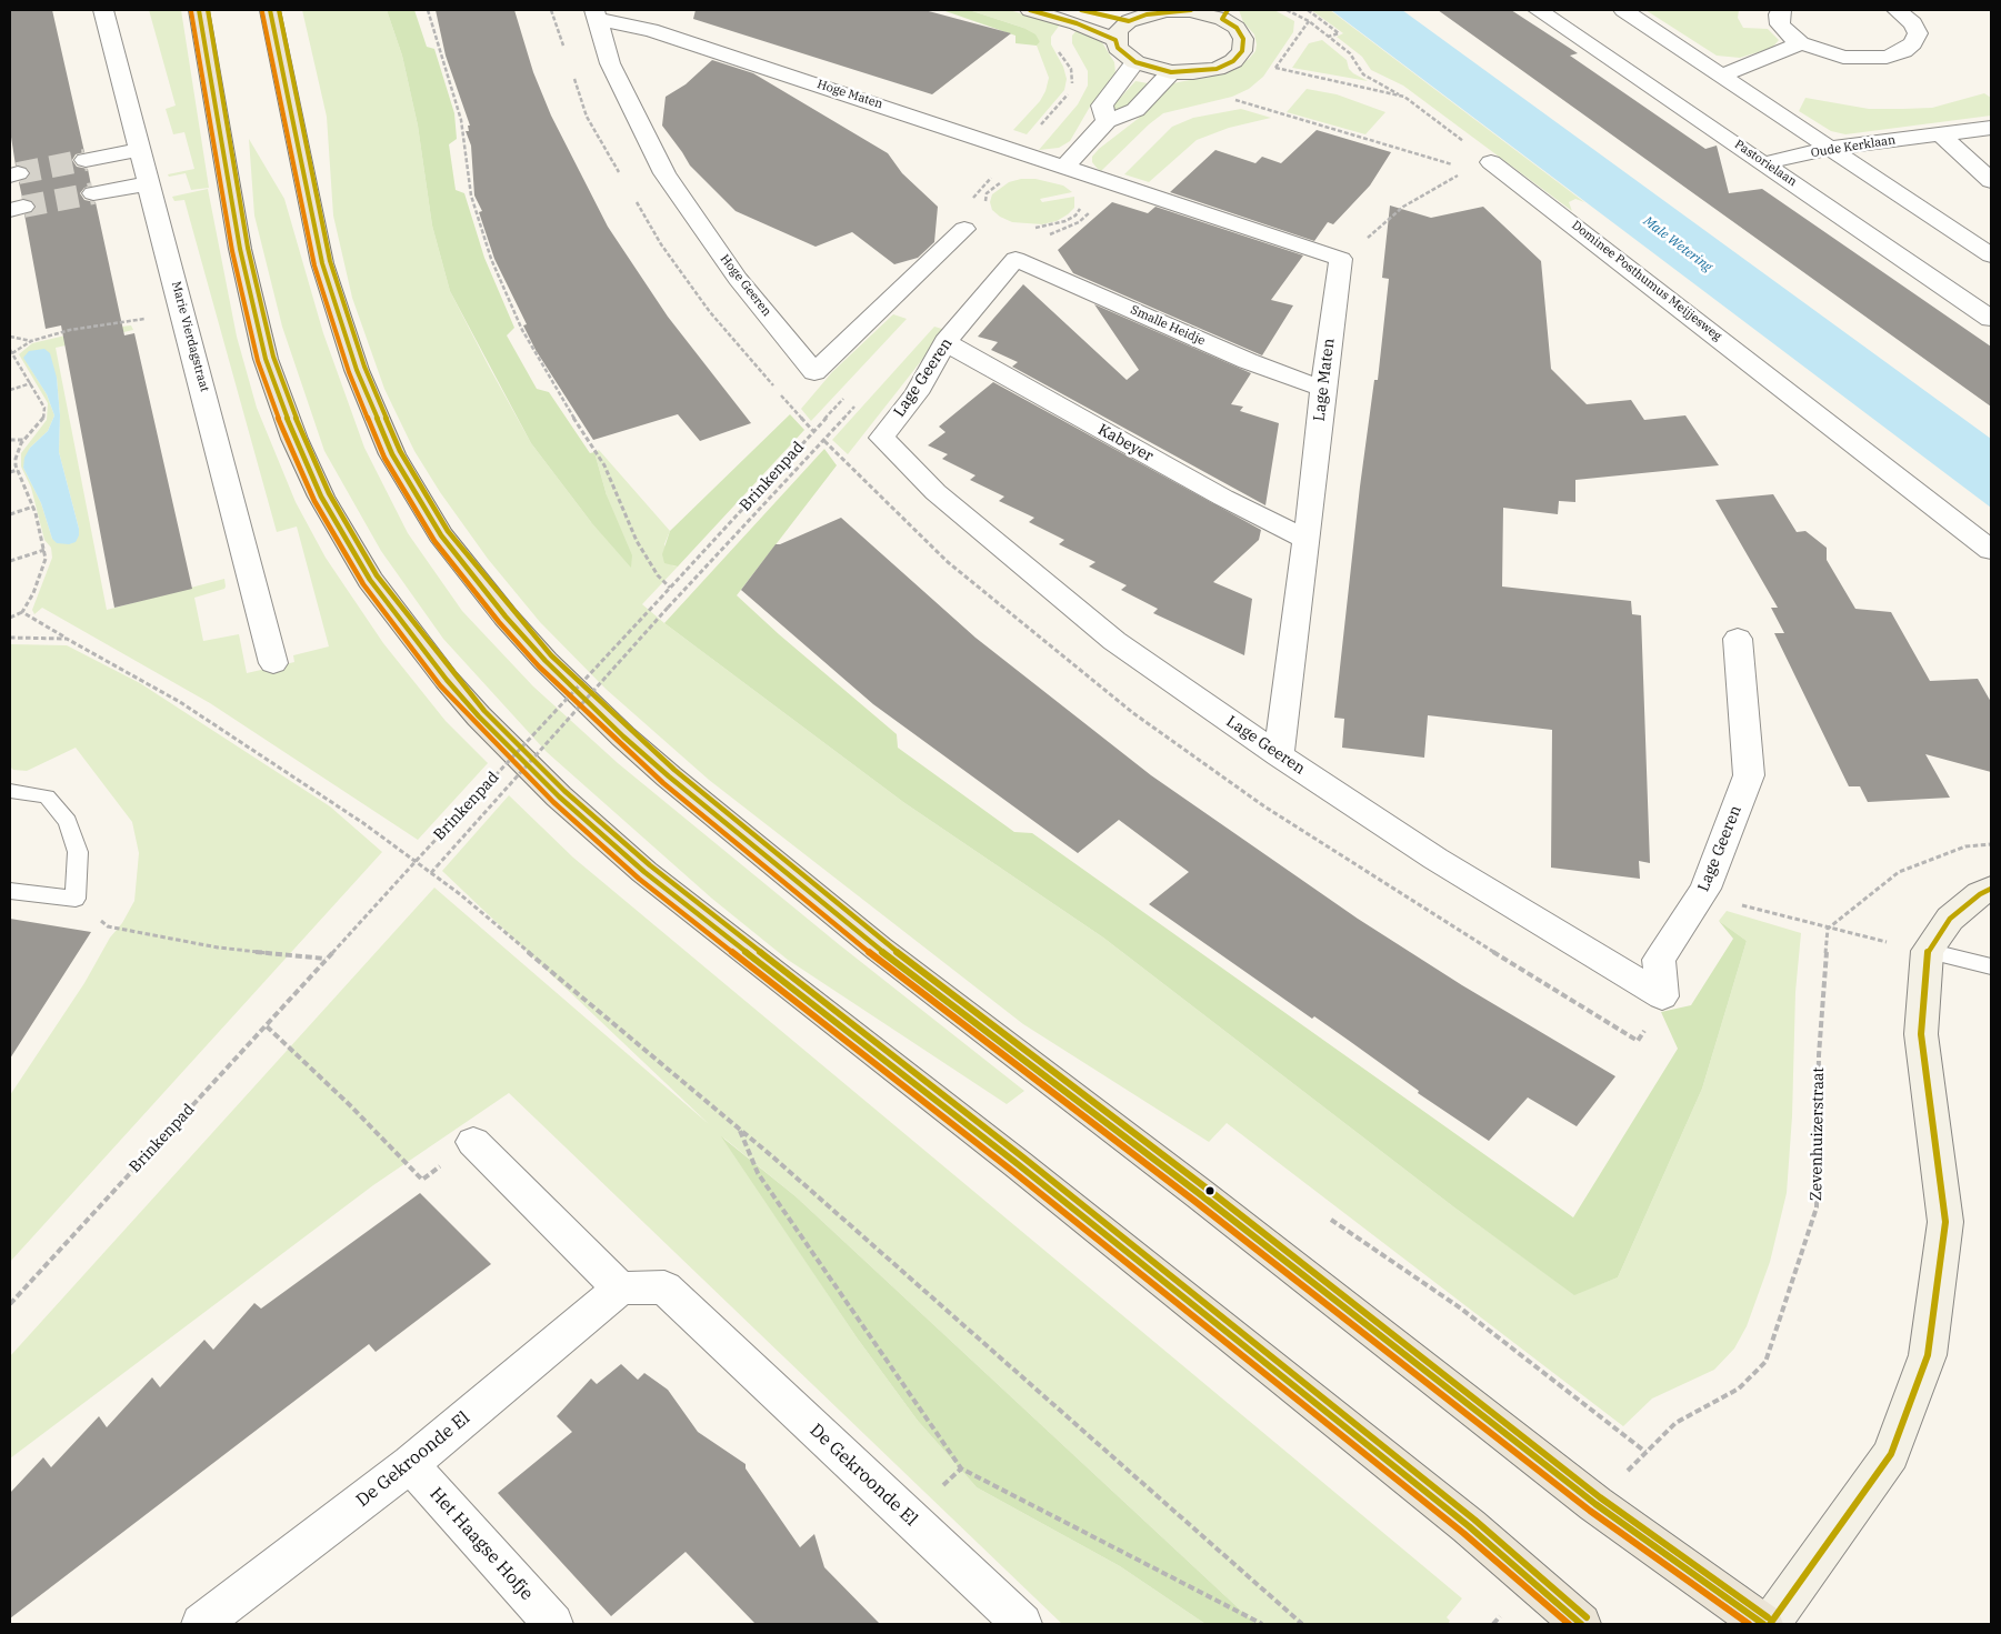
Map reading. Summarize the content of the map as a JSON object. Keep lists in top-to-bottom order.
{
  "streets": {
    "street": [
      "Hoge Maten",
      "Oude Kerklaan",
      "Pastorielaan",
      "Dominee Posthumus Meijjesweg",
      "Hoge Geeren",
      "Smalle Heidje",
      "Marie Vierdagstraat",
      "Lage Geeren",
      "Lage Maten",
      "Kabeyer",
      "De Gekroonde El",
      "Het Haagse Hofje"
    ],
    "path": ["Brinkenpad", "Zevenhuizerstraat"]
  },
  "crossings": [
    ["Hoge Maten", "Hoge Geeren"],
    ["Oude Kerklaan", "Pastorielaan"],
    ["Smalle Heidje", "Lage Geeren"],
    ["Smalle Heidje", "Lage Maten"],
    ["Lage Geeren", "Lage Maten"],
    ["Lage Geeren", "Kabeyer"],
    ["Lage Maten", "Kabeyer"],
    ["De Gekroonde El", "Het Haagse Hofje"]
  ],
  "water": ["Male Wetering"]
}
